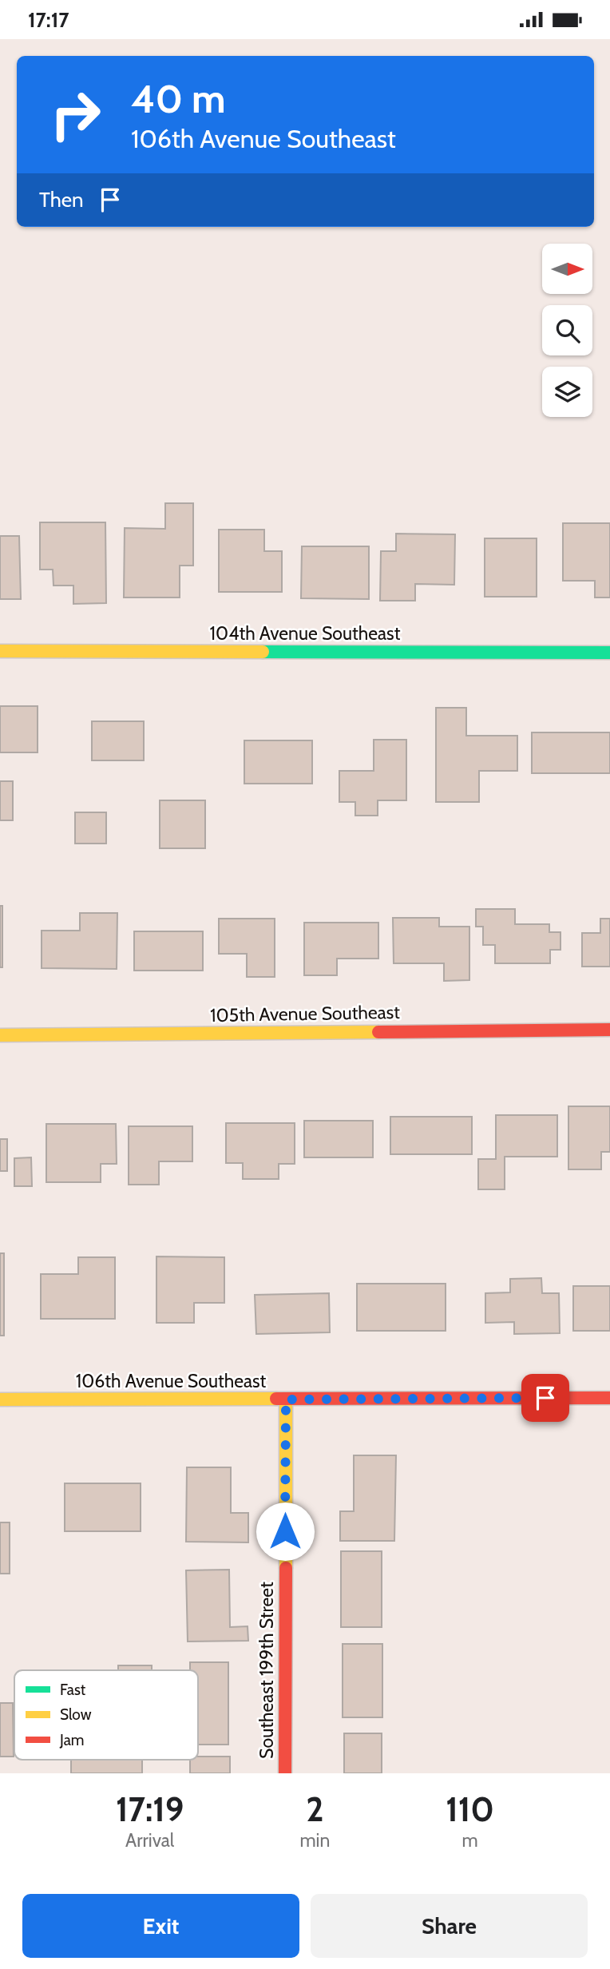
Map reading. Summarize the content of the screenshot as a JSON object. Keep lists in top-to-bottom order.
{
  "streets": {
    "street": [
      "104th Avenue Southeast",
      "105th Avenue Southeast",
      "106th Avenue Southeast",
      "Southeast 199th Street"
    ]
  },
  "crossings": [
    ["106th Avenue Southeast", "Southeast 199th Street"]
  ],
  "legend": ["Fast", "Slow", "Jam"],
  "north": "right",
  "page": {
    "status": "17:17",
    "turn": ["40 m", "106th Avenue Southeast"],
    "then": "Then",
    "eta": [
      "17:19",
      "Arrival",
      "2",
      "min",
      "110",
      "m"
    ],
    "buttons": ["Exit", "Share"]
  }
}
